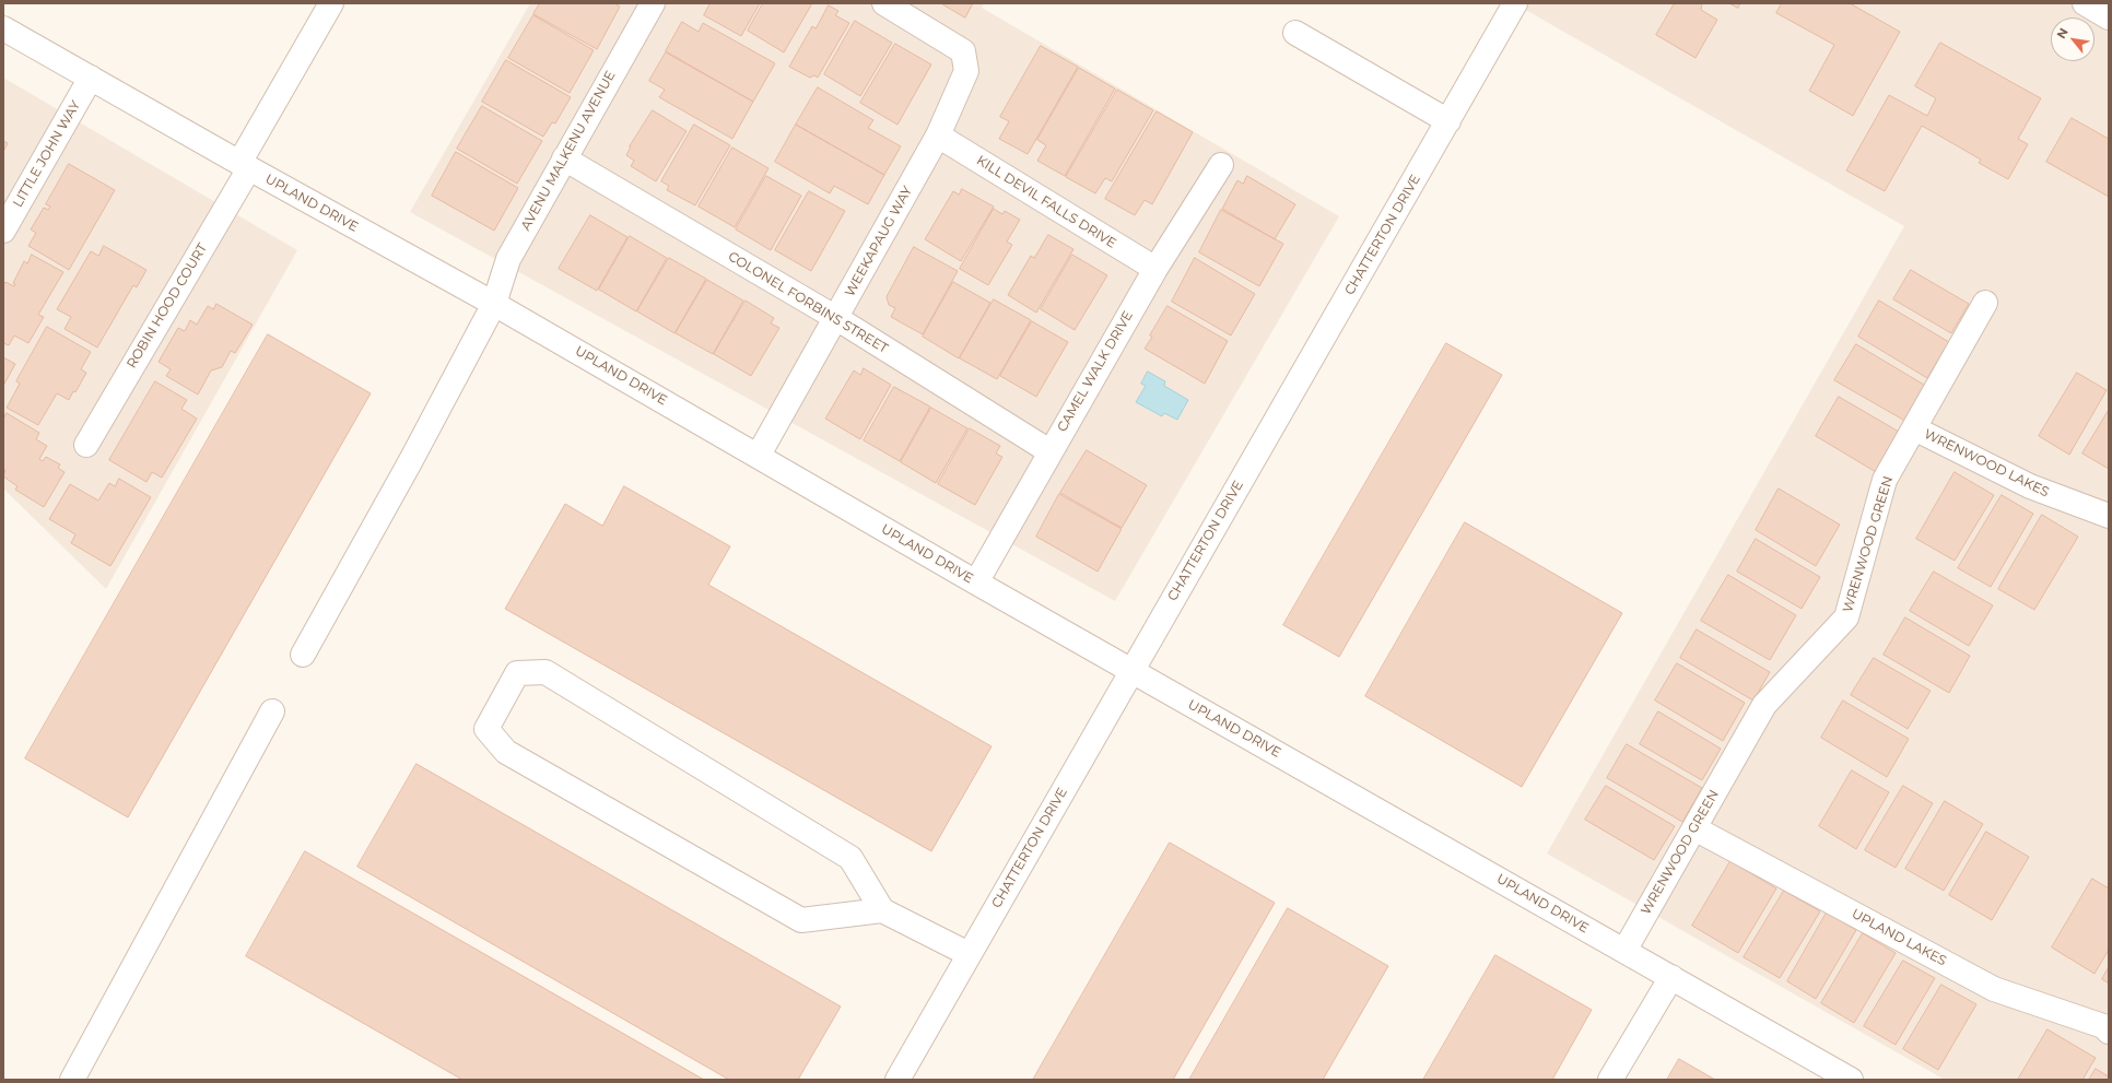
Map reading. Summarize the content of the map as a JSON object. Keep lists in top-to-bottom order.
{
  "streets": {
    "street": [
      "AVENU MALKENU AVENUE",
      "LITTLE JOHN WAY",
      "KILL DEVIL FALLS DRIVE",
      "UPLAND DRIVE",
      "CHATTERTON DRIVE",
      "WEEKAPAUG WAY",
      "COLONEL FORBINS STREET",
      "ROBIN HOOD COURT",
      "CAMEL WALK DRIVE",
      "WRENWOOD LAKES",
      "WRENWOOD GREEN",
      "UPLAND LAKES"
    ]
  },
  "crossings": [
    ["AVENU MALKENU AVENUE", "UPLAND DRIVE"],
    ["AVENU MALKENU AVENUE", "COLONEL FORBINS STREET"],
    ["LITTLE JOHN WAY", "UPLAND DRIVE"],
    ["KILL DEVIL FALLS DRIVE", "WEEKAPAUG WAY"],
    ["KILL DEVIL FALLS DRIVE", "CAMEL WALK DRIVE"],
    ["UPLAND DRIVE", "CHATTERTON DRIVE"],
    ["UPLAND DRIVE", "WEEKAPAUG WAY"],
    ["UPLAND DRIVE", "ROBIN HOOD COURT"],
    ["UPLAND DRIVE", "CAMEL WALK DRIVE"],
    ["UPLAND DRIVE", "WRENWOOD GREEN"],
    ["WEEKAPAUG WAY", "COLONEL FORBINS STREET"],
    ["COLONEL FORBINS STREET", "CAMEL WALK DRIVE"],
    ["WRENWOOD LAKES", "WRENWOOD GREEN"],
    ["WRENWOOD GREEN", "UPLAND LAKES"]
  ],
  "north": "top left"
}
